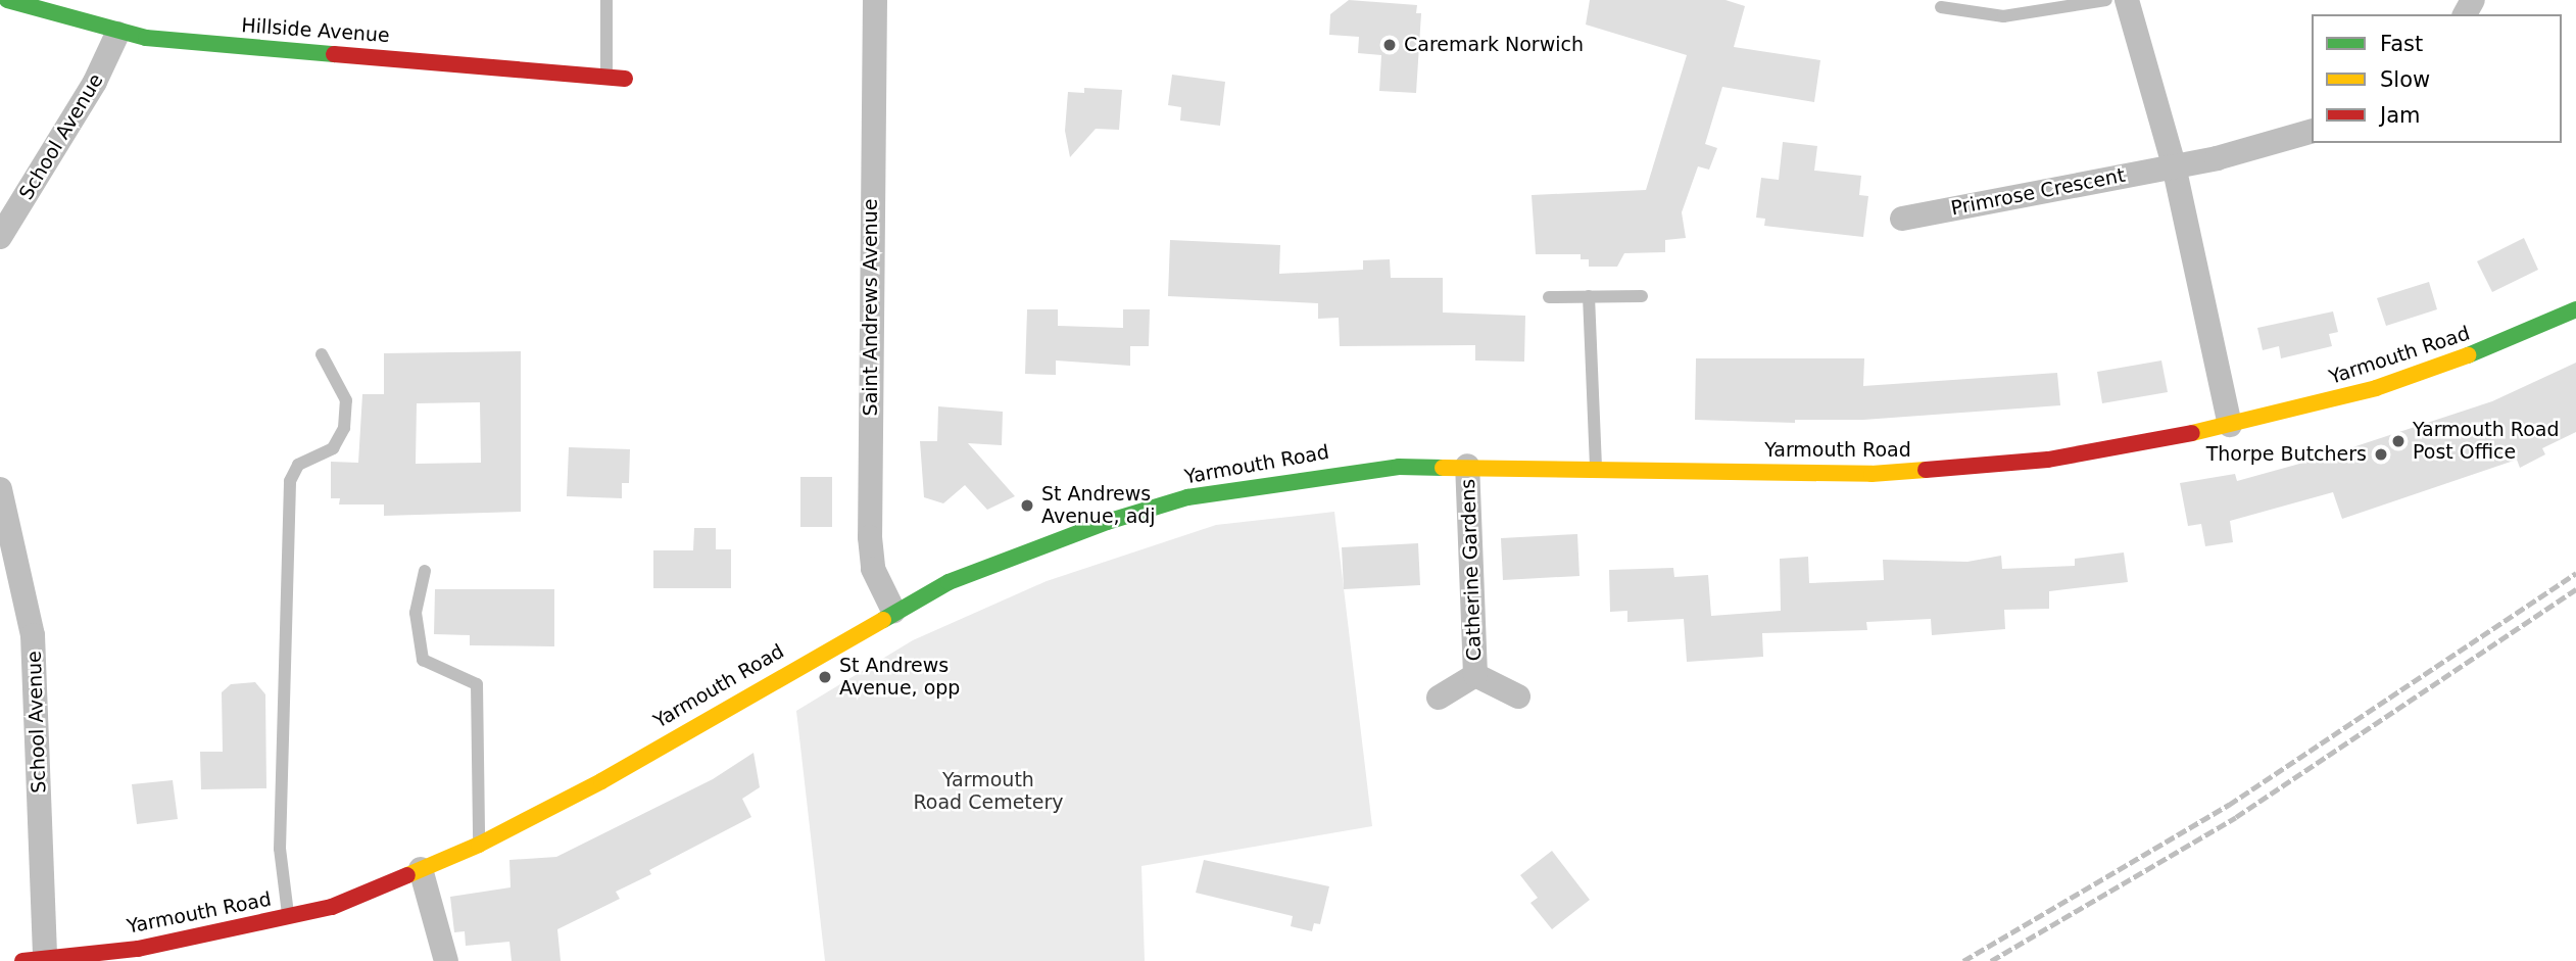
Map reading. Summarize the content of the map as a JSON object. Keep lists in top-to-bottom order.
{
  "streets": {
    "main road": ["Hillside Avenue", "Yarmouth Road"],
    "street": [
      "School Avenue",
      "Primrose Crescent",
      "Saint Andrews Avenue",
      "Catherine Gardens"
    ]
  },
  "crossings": [
    ["Hillside Avenue", "School Avenue"],
    ["School Avenue", "Yarmouth Road"],
    ["Saint Andrews Avenue", "Yarmouth Road"],
    ["Yarmouth Road", "Catherine Gardens"]
  ],
  "parks": ["Yarmouth Road Cemetery"],
  "places": [
    "Caremark Norwich",
    "Yarmouth Road Post Office",
    "Thorpe Butchers",
    "St Andrews Avenue, adj",
    "St Andrews Avenue, opp"
  ],
  "legend": ["Fast", "Slow", "Jam"]
}
